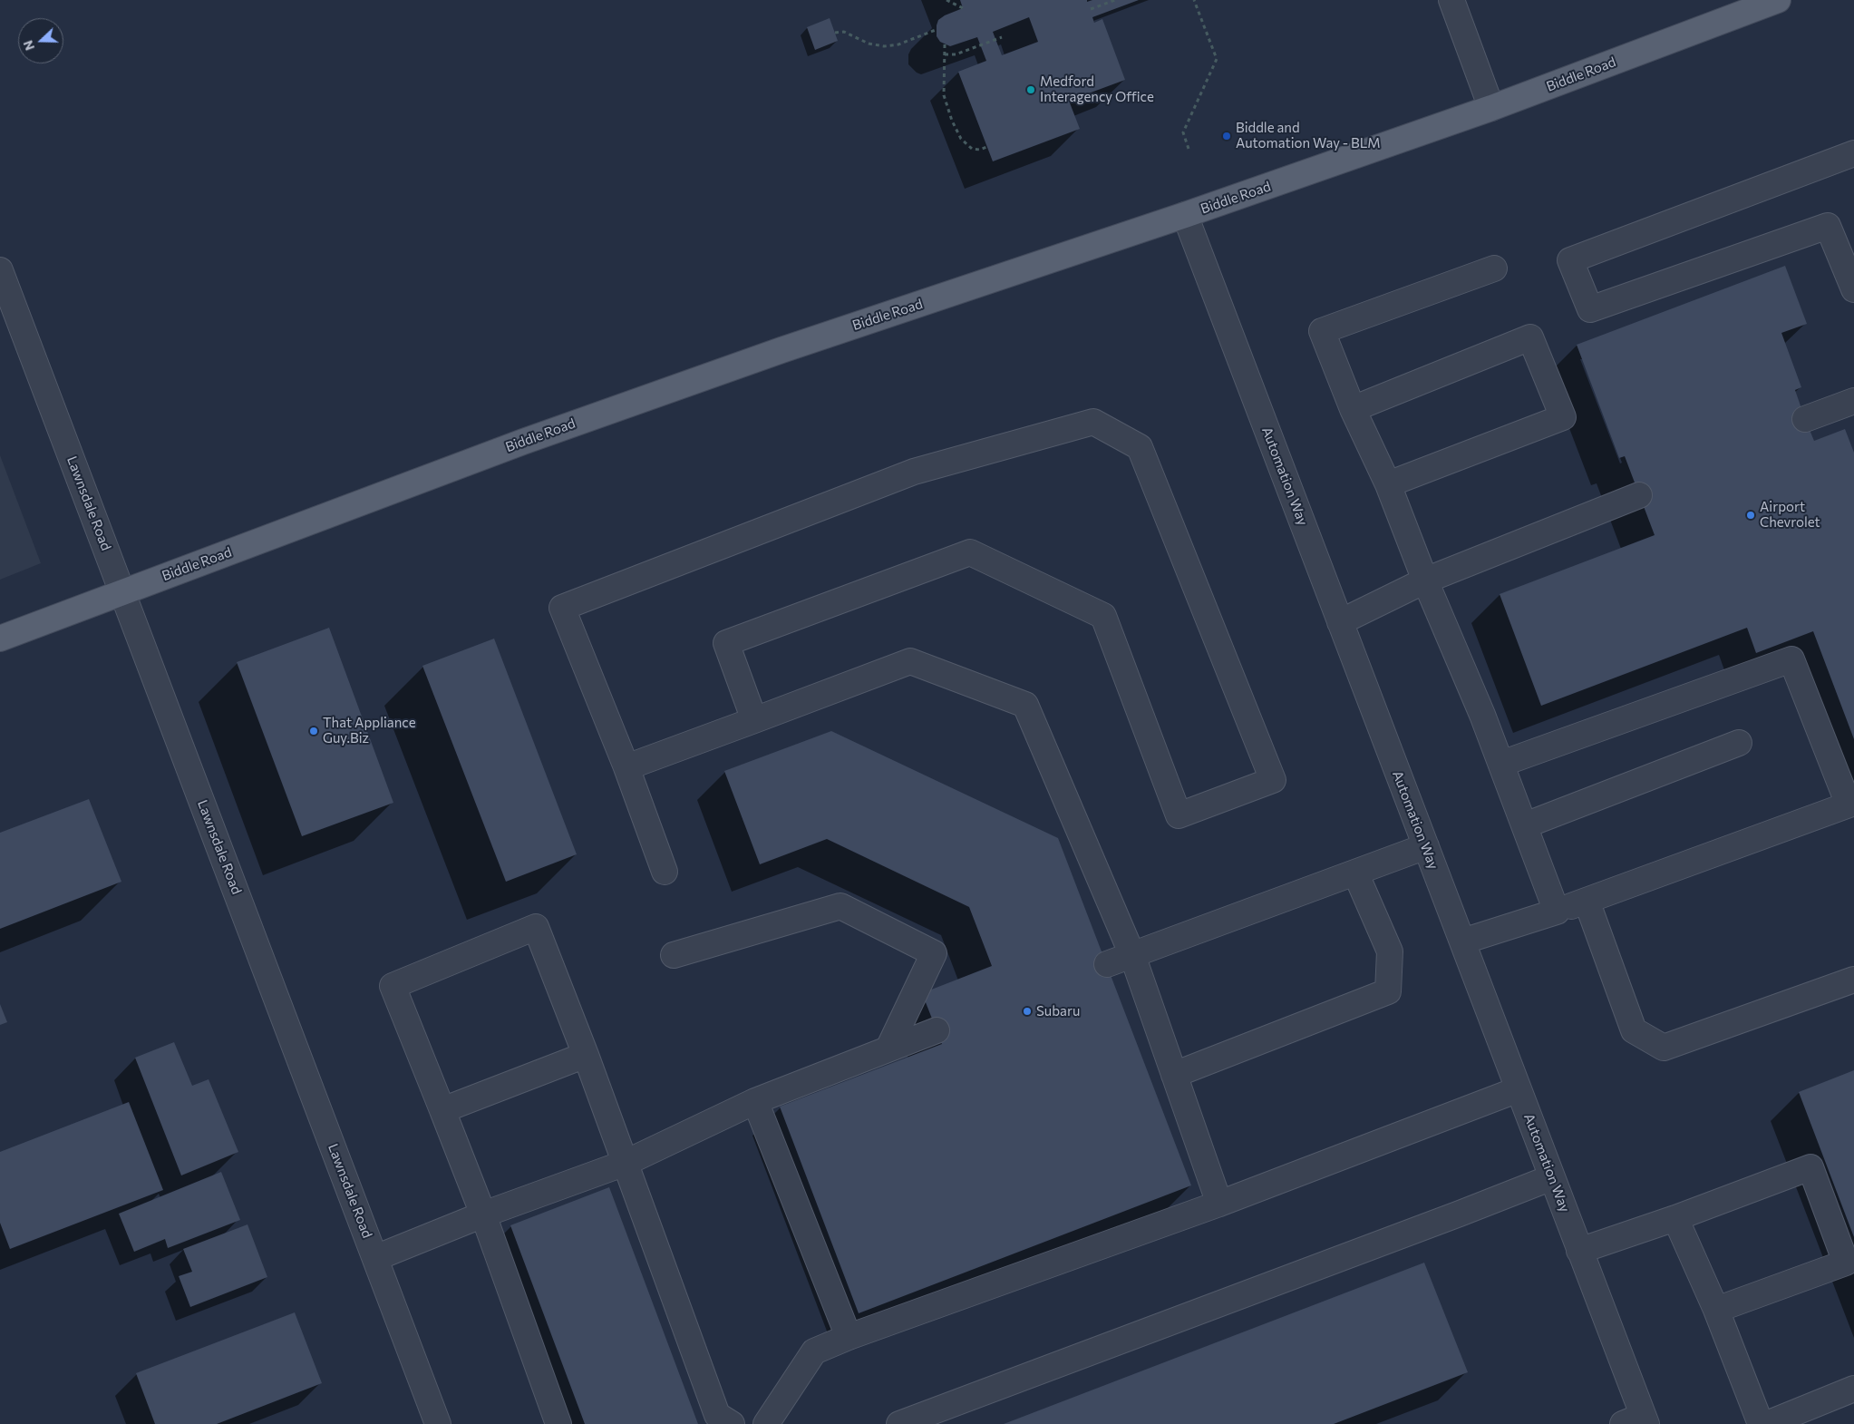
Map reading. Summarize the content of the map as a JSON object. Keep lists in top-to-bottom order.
{
  "streets": {
    "main road": ["Biddle Road"],
    "street": ["Automation Way", "Lawnsdale Road"]
  },
  "crossings": [
    ["Biddle Road", "Automation Way"],
    ["Biddle Road", "Lawnsdale Road"]
  ],
  "places": [
    "Medford Interagency Office",
    "Biddle and Automation Way - BLM",
    "Airport Chevrolet",
    "That Appliance Guy.Biz",
    "Subaru"
  ],
  "north": "left"
}
